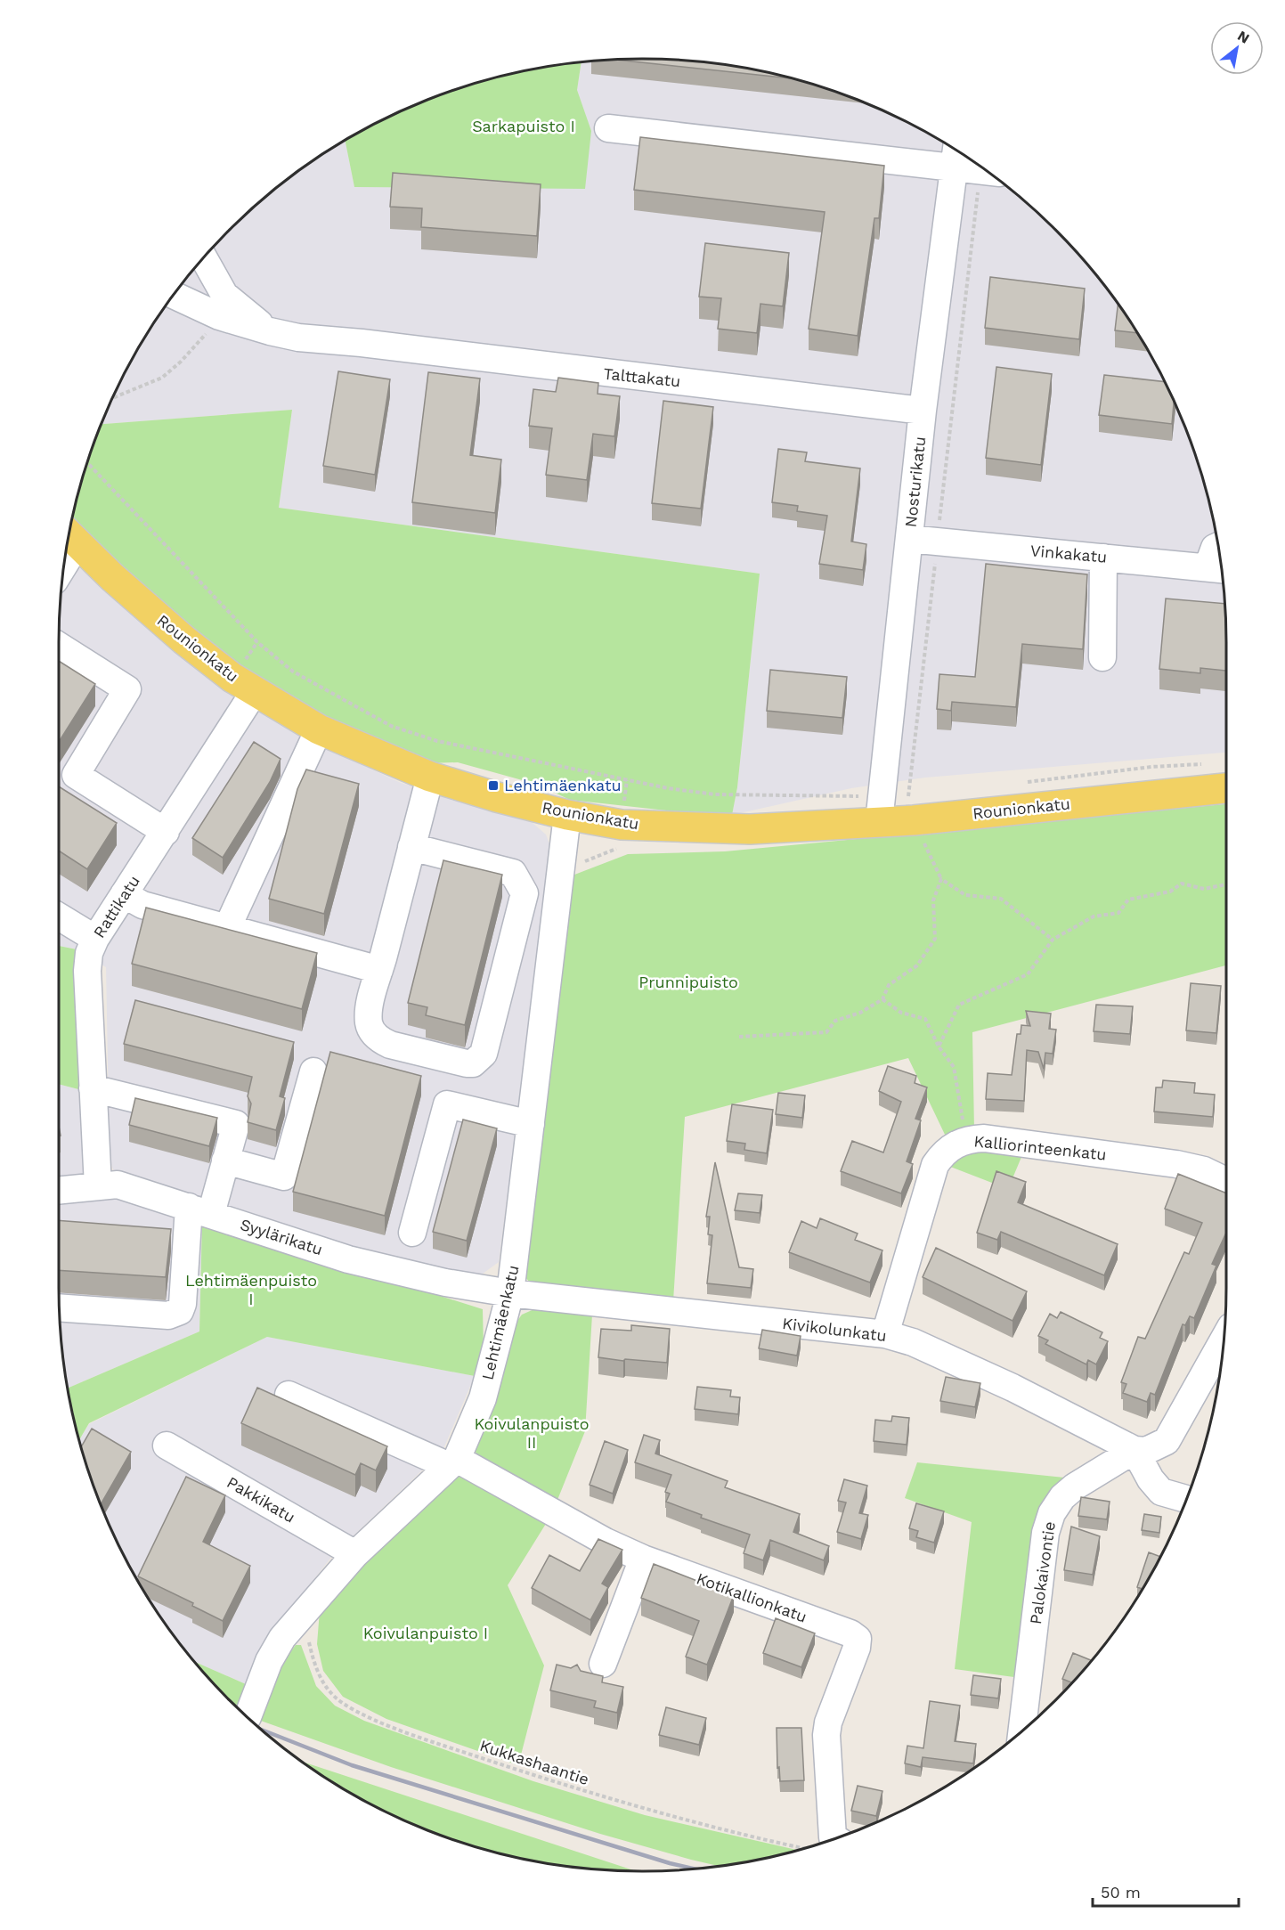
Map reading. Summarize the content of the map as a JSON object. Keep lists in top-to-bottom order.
{
  "streets": {
    "main road": ["Rounionkatu"],
    "street": [
      "Talttakatu",
      "Nosturikatu",
      "Vinkakatu",
      "Rattikatu",
      "Kalliorinteenkatu",
      "Syylärikatu",
      "Lehtimäenkatu",
      "Kivikolunkatu",
      "Pakkikatu",
      "Palokaivontie",
      "Kotikallionkatu"
    ],
    "path": ["Kukkashaantie"]
  },
  "crossings": [
    ["Talttakatu", "Nosturikatu"],
    ["Nosturikatu", "Vinkakatu"],
    ["Nosturikatu", "Rounionkatu"],
    ["Rounionkatu", "Rattikatu"],
    ["Rounionkatu", "Lehtimäenkatu"],
    ["Rattikatu", "Syylärikatu"],
    ["Kalliorinteenkatu", "Kivikolunkatu"],
    ["Syylärikatu", "Lehtimäenkatu"],
    ["Syylärikatu", "Kivikolunkatu"],
    ["Lehtimäenkatu", "Kivikolunkatu"],
    ["Lehtimäenkatu", "Pakkikatu"],
    ["Lehtimäenkatu", "Kotikallionkatu"],
    ["Lehtimäenkatu", "Kukkashaantie"],
    ["Kivikolunkatu", "Palokaivontie"]
  ],
  "parks": [
    "Sarkapuisto I",
    "Prunnipuisto",
    "Lehtimäenpuisto I",
    "Koivulanpuisto II",
    "Koivulanpuisto I"
  ],
  "places": {
    "transit": ["Lehtimäenkatu"]
  },
  "scale_bar": "50 m",
  "north": "top right"
}
